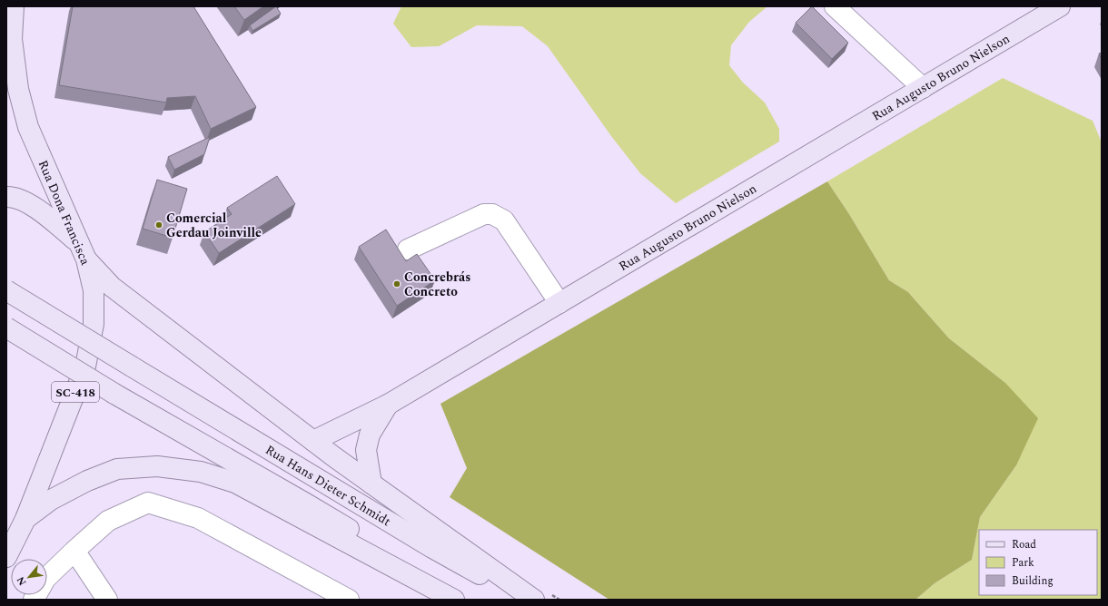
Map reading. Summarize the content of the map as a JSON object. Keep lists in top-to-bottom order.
{
  "streets": {
    "main road": [
      "Rua Augusto Bruno Nielson",
      "Rua Dona Francisca",
      "SC-418",
      "Rua Hans Dieter Schmidt"
    ]
  },
  "places": ["Comercial Gerdau Joinville", "Concrebrás Concreto"],
  "legend": ["Road", "Park", "Building"],
  "north": "bottom left"
}
